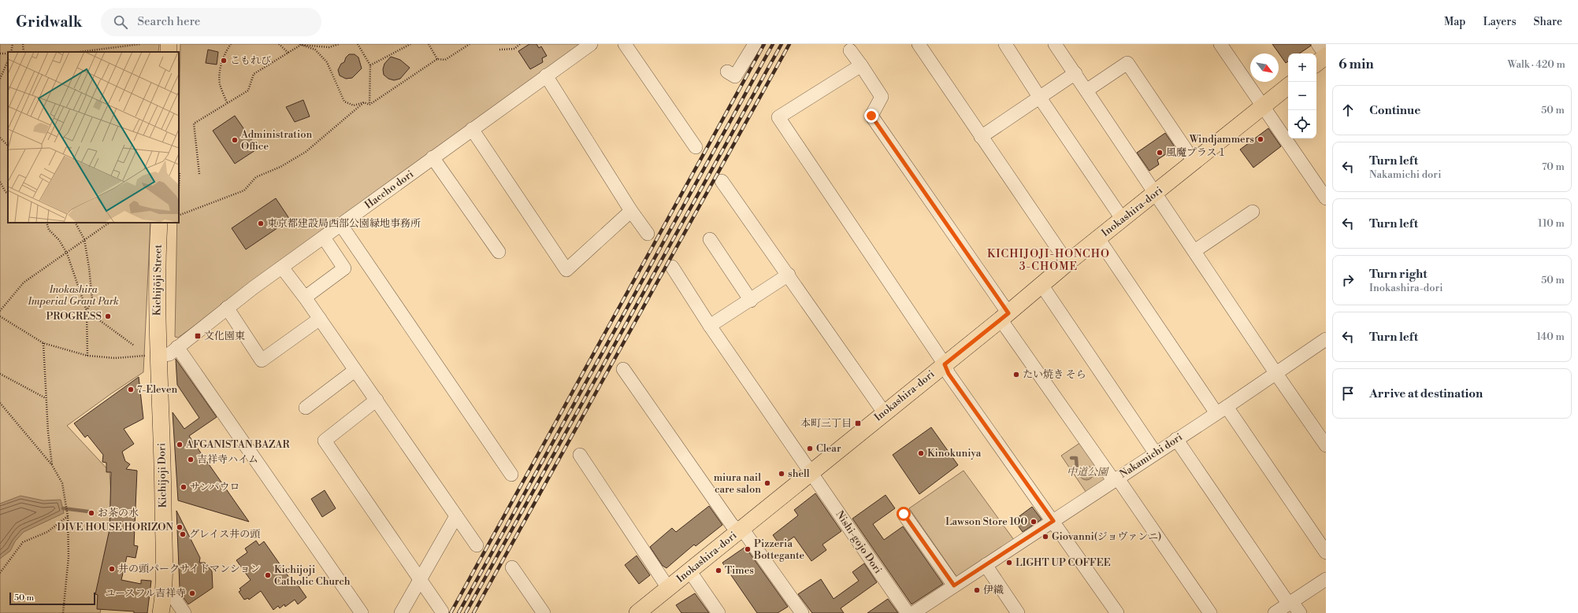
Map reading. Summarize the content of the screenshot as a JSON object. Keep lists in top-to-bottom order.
{
  "streets": {
    "main road": ["Inokashira-dori", "Kichijoji Dori"],
    "street": ["Haccho dori", "Nakamichi dori", "Nishi-gojo Dori"]
  },
  "crossings": [
    ["Haccho dori", "Kichijoji Dori"],
    ["Inokashira-dori", "Nishi-gojo Dori"]
  ],
  "districts": ["KICHIJOJI-HONCHO 3-CHOME"],
  "parks": ["Inokashira Imperial Grant Park", "中道公園"],
  "places": {
    "other": [
      "こもれび",
      "Windjammers",
      "Administration Office",
      "風魔プラス１",
      "東京都建設局西部公園緑地事務所",
      "PROGRESS",
      "たい焼き そら",
      "7-Eleven",
      "AFGANISTAN BAZAR",
      "Clear",
      "Kinokuniya",
      "吉祥寺ハイム",
      "shell",
      "miura nail care salon",
      "サンパウロ",
      "お茶の水",
      "Lawson Store 100",
      "DIVE HOUSE HORIZON",
      "グレイス井の頭",
      "Giovanni(ジョヴァンニ)",
      "Pizzeria Bottegante",
      "LIGHT UP COFFEE",
      "井の頭パークサイドマンション",
      "Times",
      "Kichijoji Catholic Church",
      "伊織",
      "ユースフル吉祥寺"
    ],
    "transit": ["文化園東", "本町三丁目"]
  },
  "scale_bar": "50 m",
  "north": "bottom right",
  "page": {
    "header": "Gridwalk",
    "search": "Search here",
    "nav": ["Map", "Layers", "Share"],
    "heading": ["6 min", "Walk · 420 m"],
    "map_buttons": ["+", "−"],
    "list": [
      ["Continue", "50 m"],
      ["Turn left", "Nakamichi dori", "70 m"],
      ["Turn left", "110 m"],
      ["Turn right", "Inokashira-dori", "50 m"],
      ["Turn left", "140 m"],
      "Arrive at destination"
    ],
    "scale": "50 m"
  }
}
